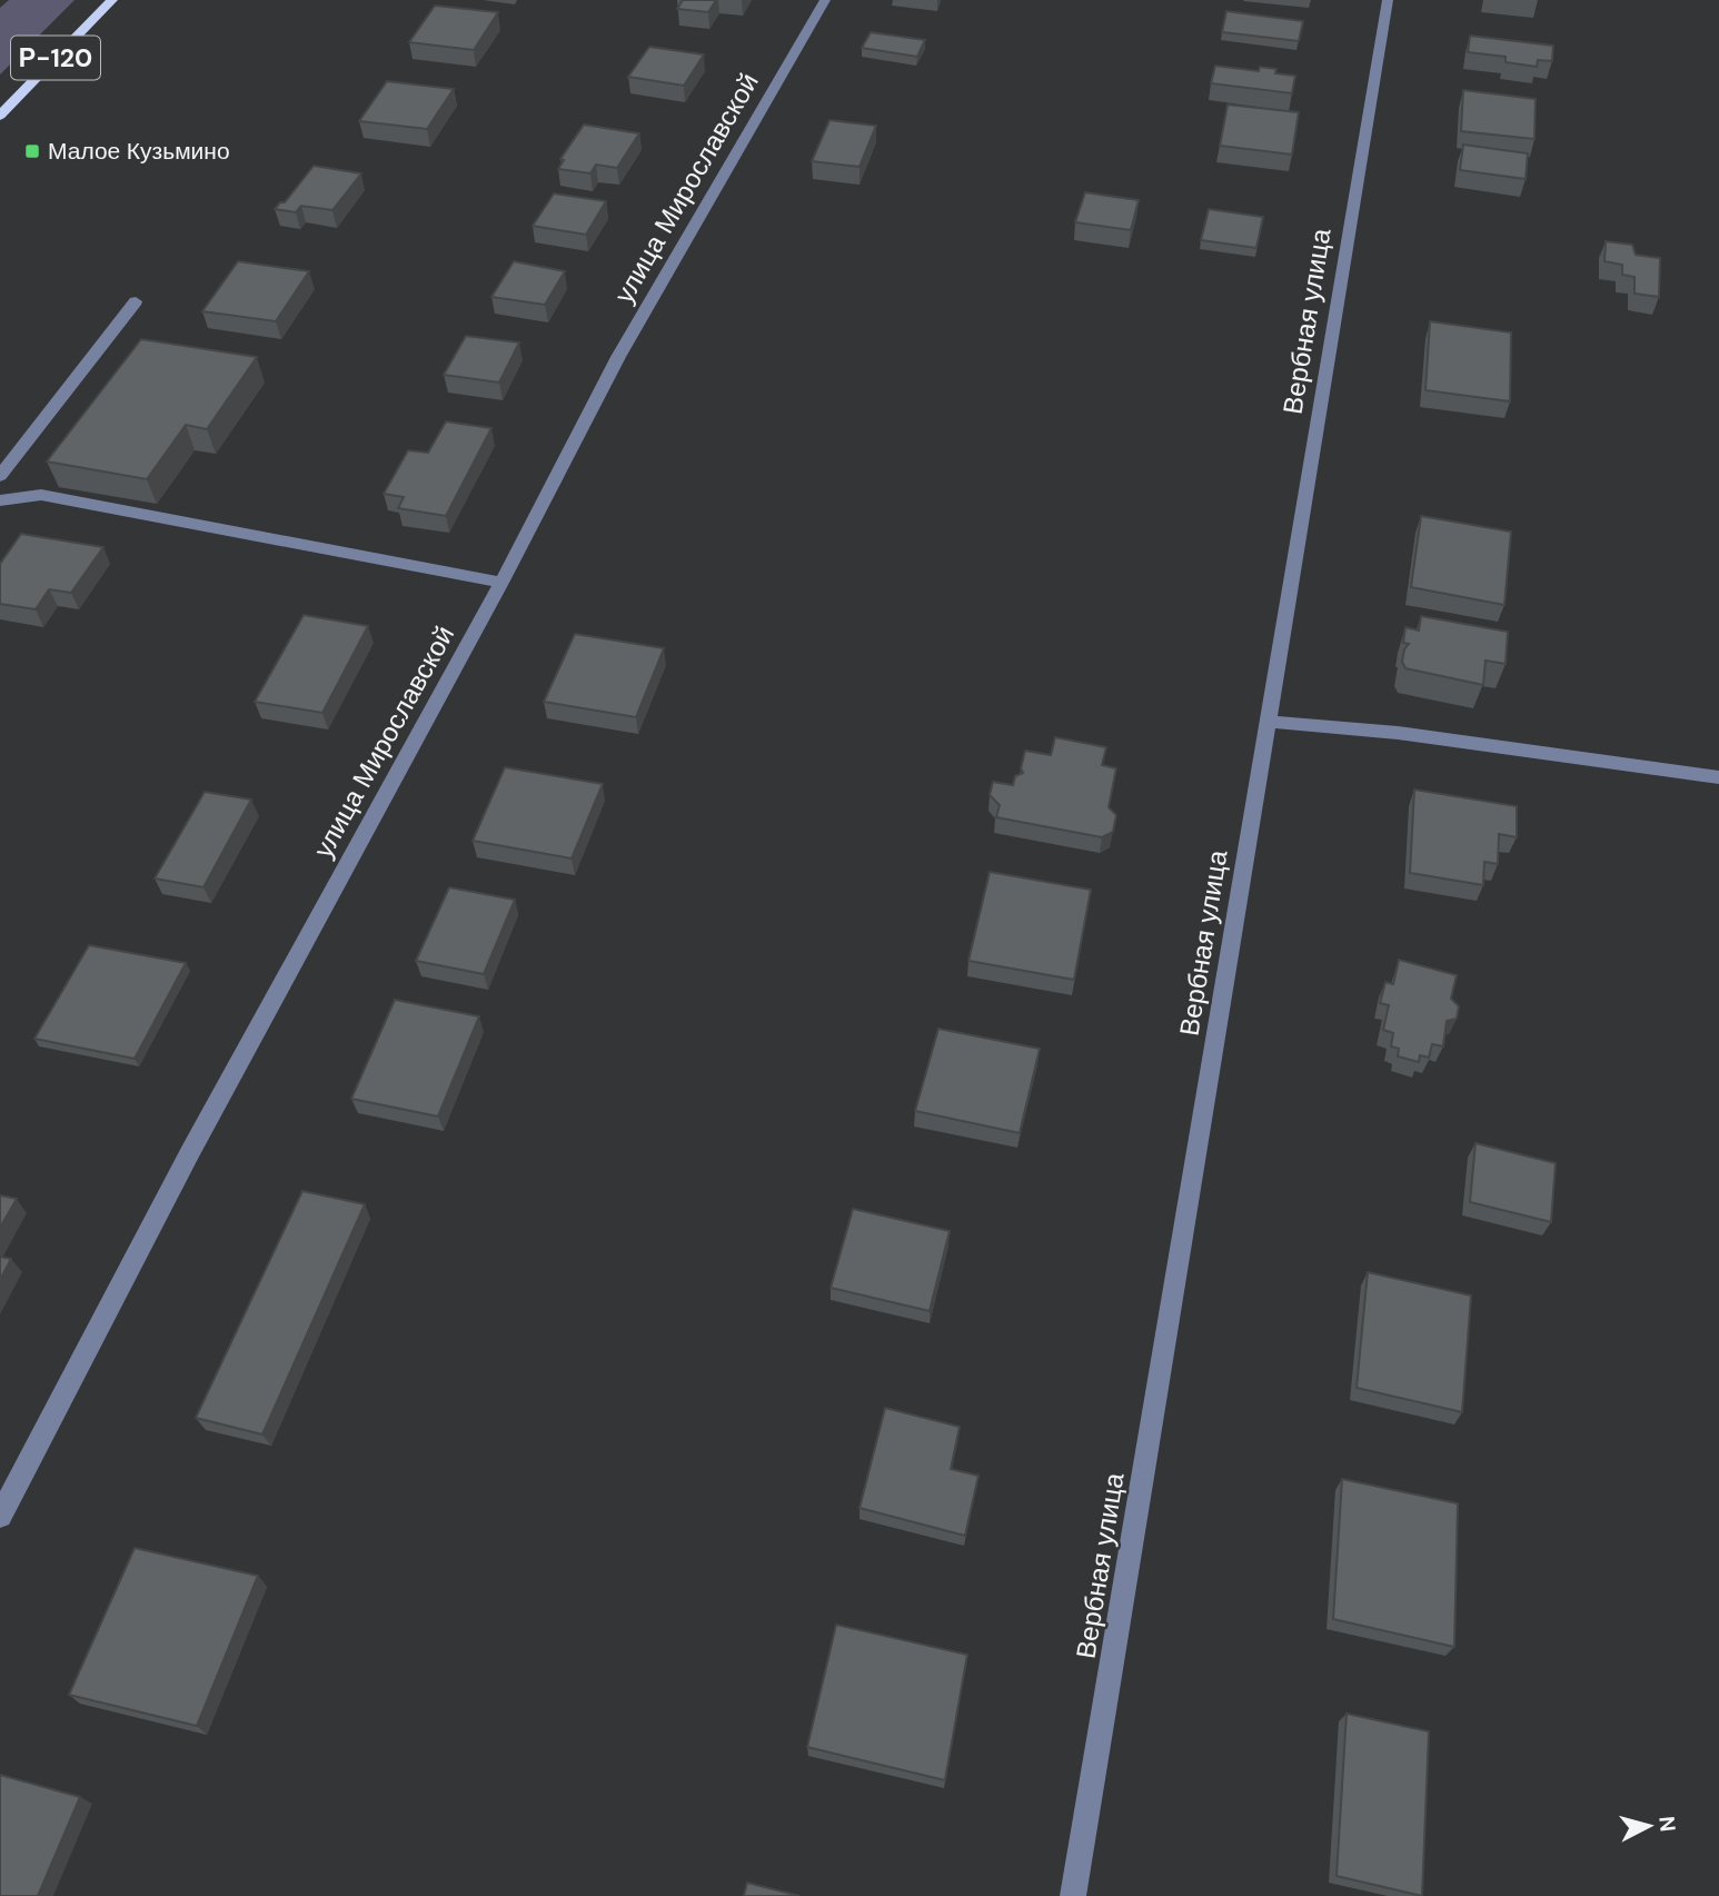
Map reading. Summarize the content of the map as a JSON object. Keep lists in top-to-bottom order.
{
  "streets": {
    "main road": ["Р-120"],
    "street": ["улица Мирославской", "Вербная улица"]
  },
  "places": {
    "transit": ["Малое Кузьмино"]
  },
  "north": "right"
}
